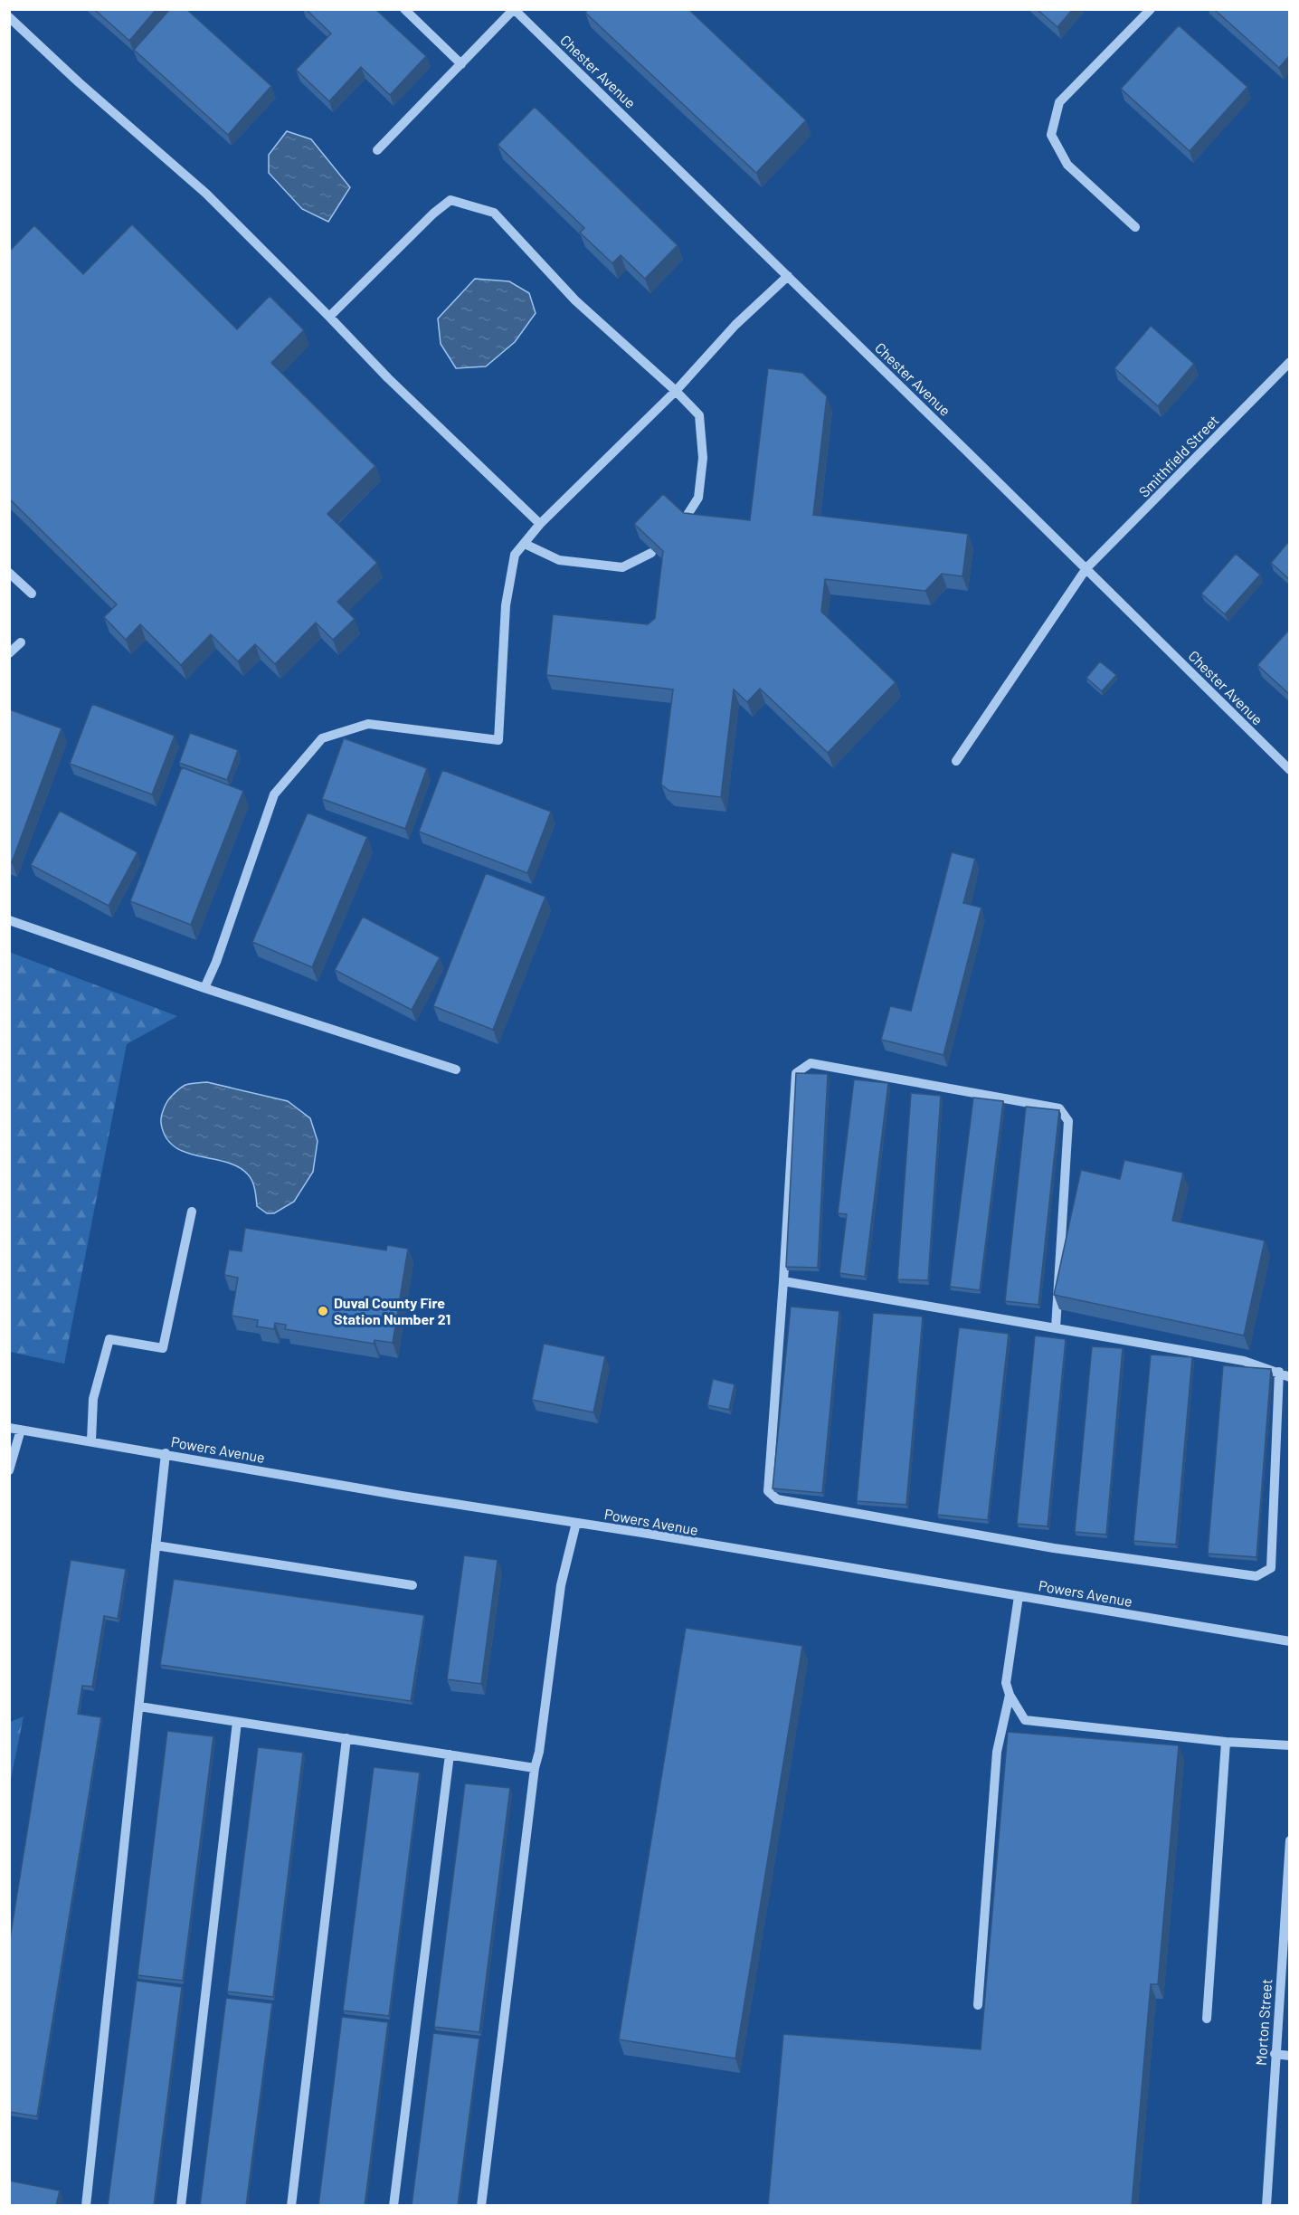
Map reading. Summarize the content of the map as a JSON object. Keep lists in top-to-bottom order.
{
  "streets": {
    "street": [
      "Chester Avenue",
      "Smithfield Street",
      "Powers Avenue",
      "Morton Street"
    ]
  },
  "crossings": [
    ["Chester Avenue", "Smithfield Street"]
  ],
  "places": ["Duval County Fire Station Number 21"]
}
